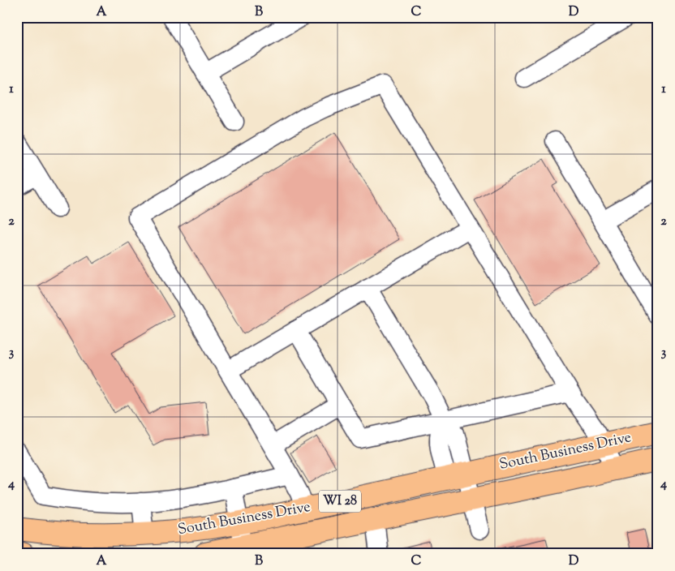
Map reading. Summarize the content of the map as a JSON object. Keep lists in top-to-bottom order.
{
  "streets": {
    "main road": ["South Business Drive", "WI 28"]
  },
  "grid": {
    "columns": [
      "A",
      "B",
      "C",
      "D"
    ],
    "rows": [
      "1",
      "2",
      "3",
      "4"
    ]
  }
}
